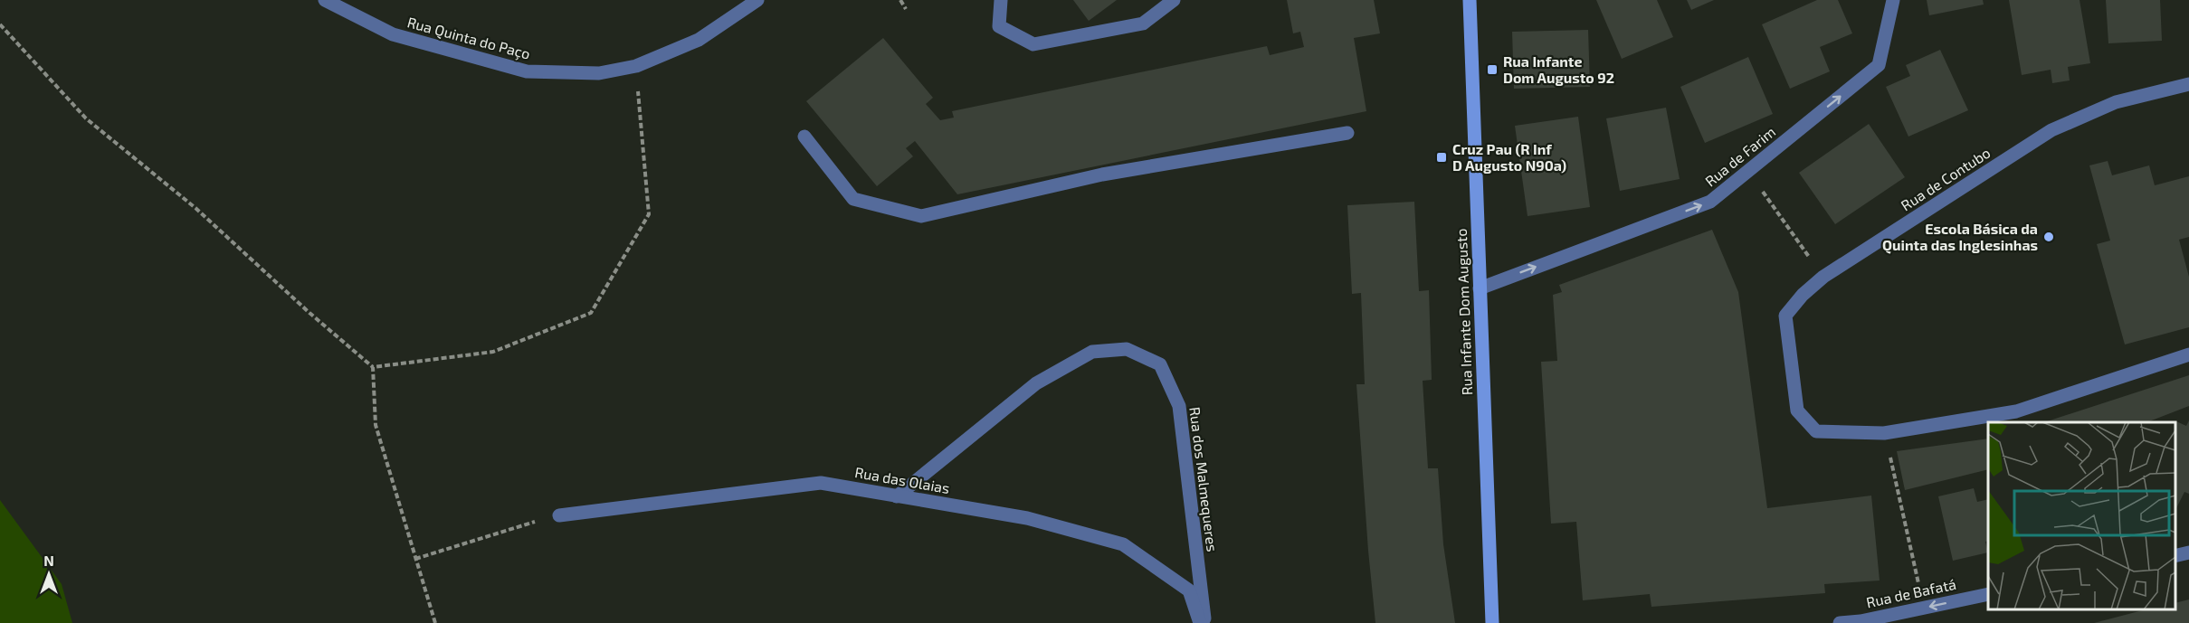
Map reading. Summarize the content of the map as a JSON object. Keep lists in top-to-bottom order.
{
  "streets": {
    "main road": ["Rua Infante Dom Augusto"],
    "street": [
      "Rua Quinta do Paço",
      "Rua de Farim",
      "Rua de Contubo",
      "Rua dos Malmequeres",
      "Rua das Olaias",
      "Rua de Bafatá"
    ]
  },
  "crossings": [
    ["Rua de Farim", "Rua Infante Dom Augusto"],
    ["Rua dos Malmequeres", "Rua das Olaias"]
  ],
  "one_way": ["Rua de Farim", "Rua de Bafatá"],
  "places": {
    "transit": ["Rua Infante Dom Augusto 92", "Cruz Pau (R Inf D Augusto N90a)"],
    "other": ["Escola Básica da Quinta das Inglesinhas"]
  },
  "north": "top"
}
